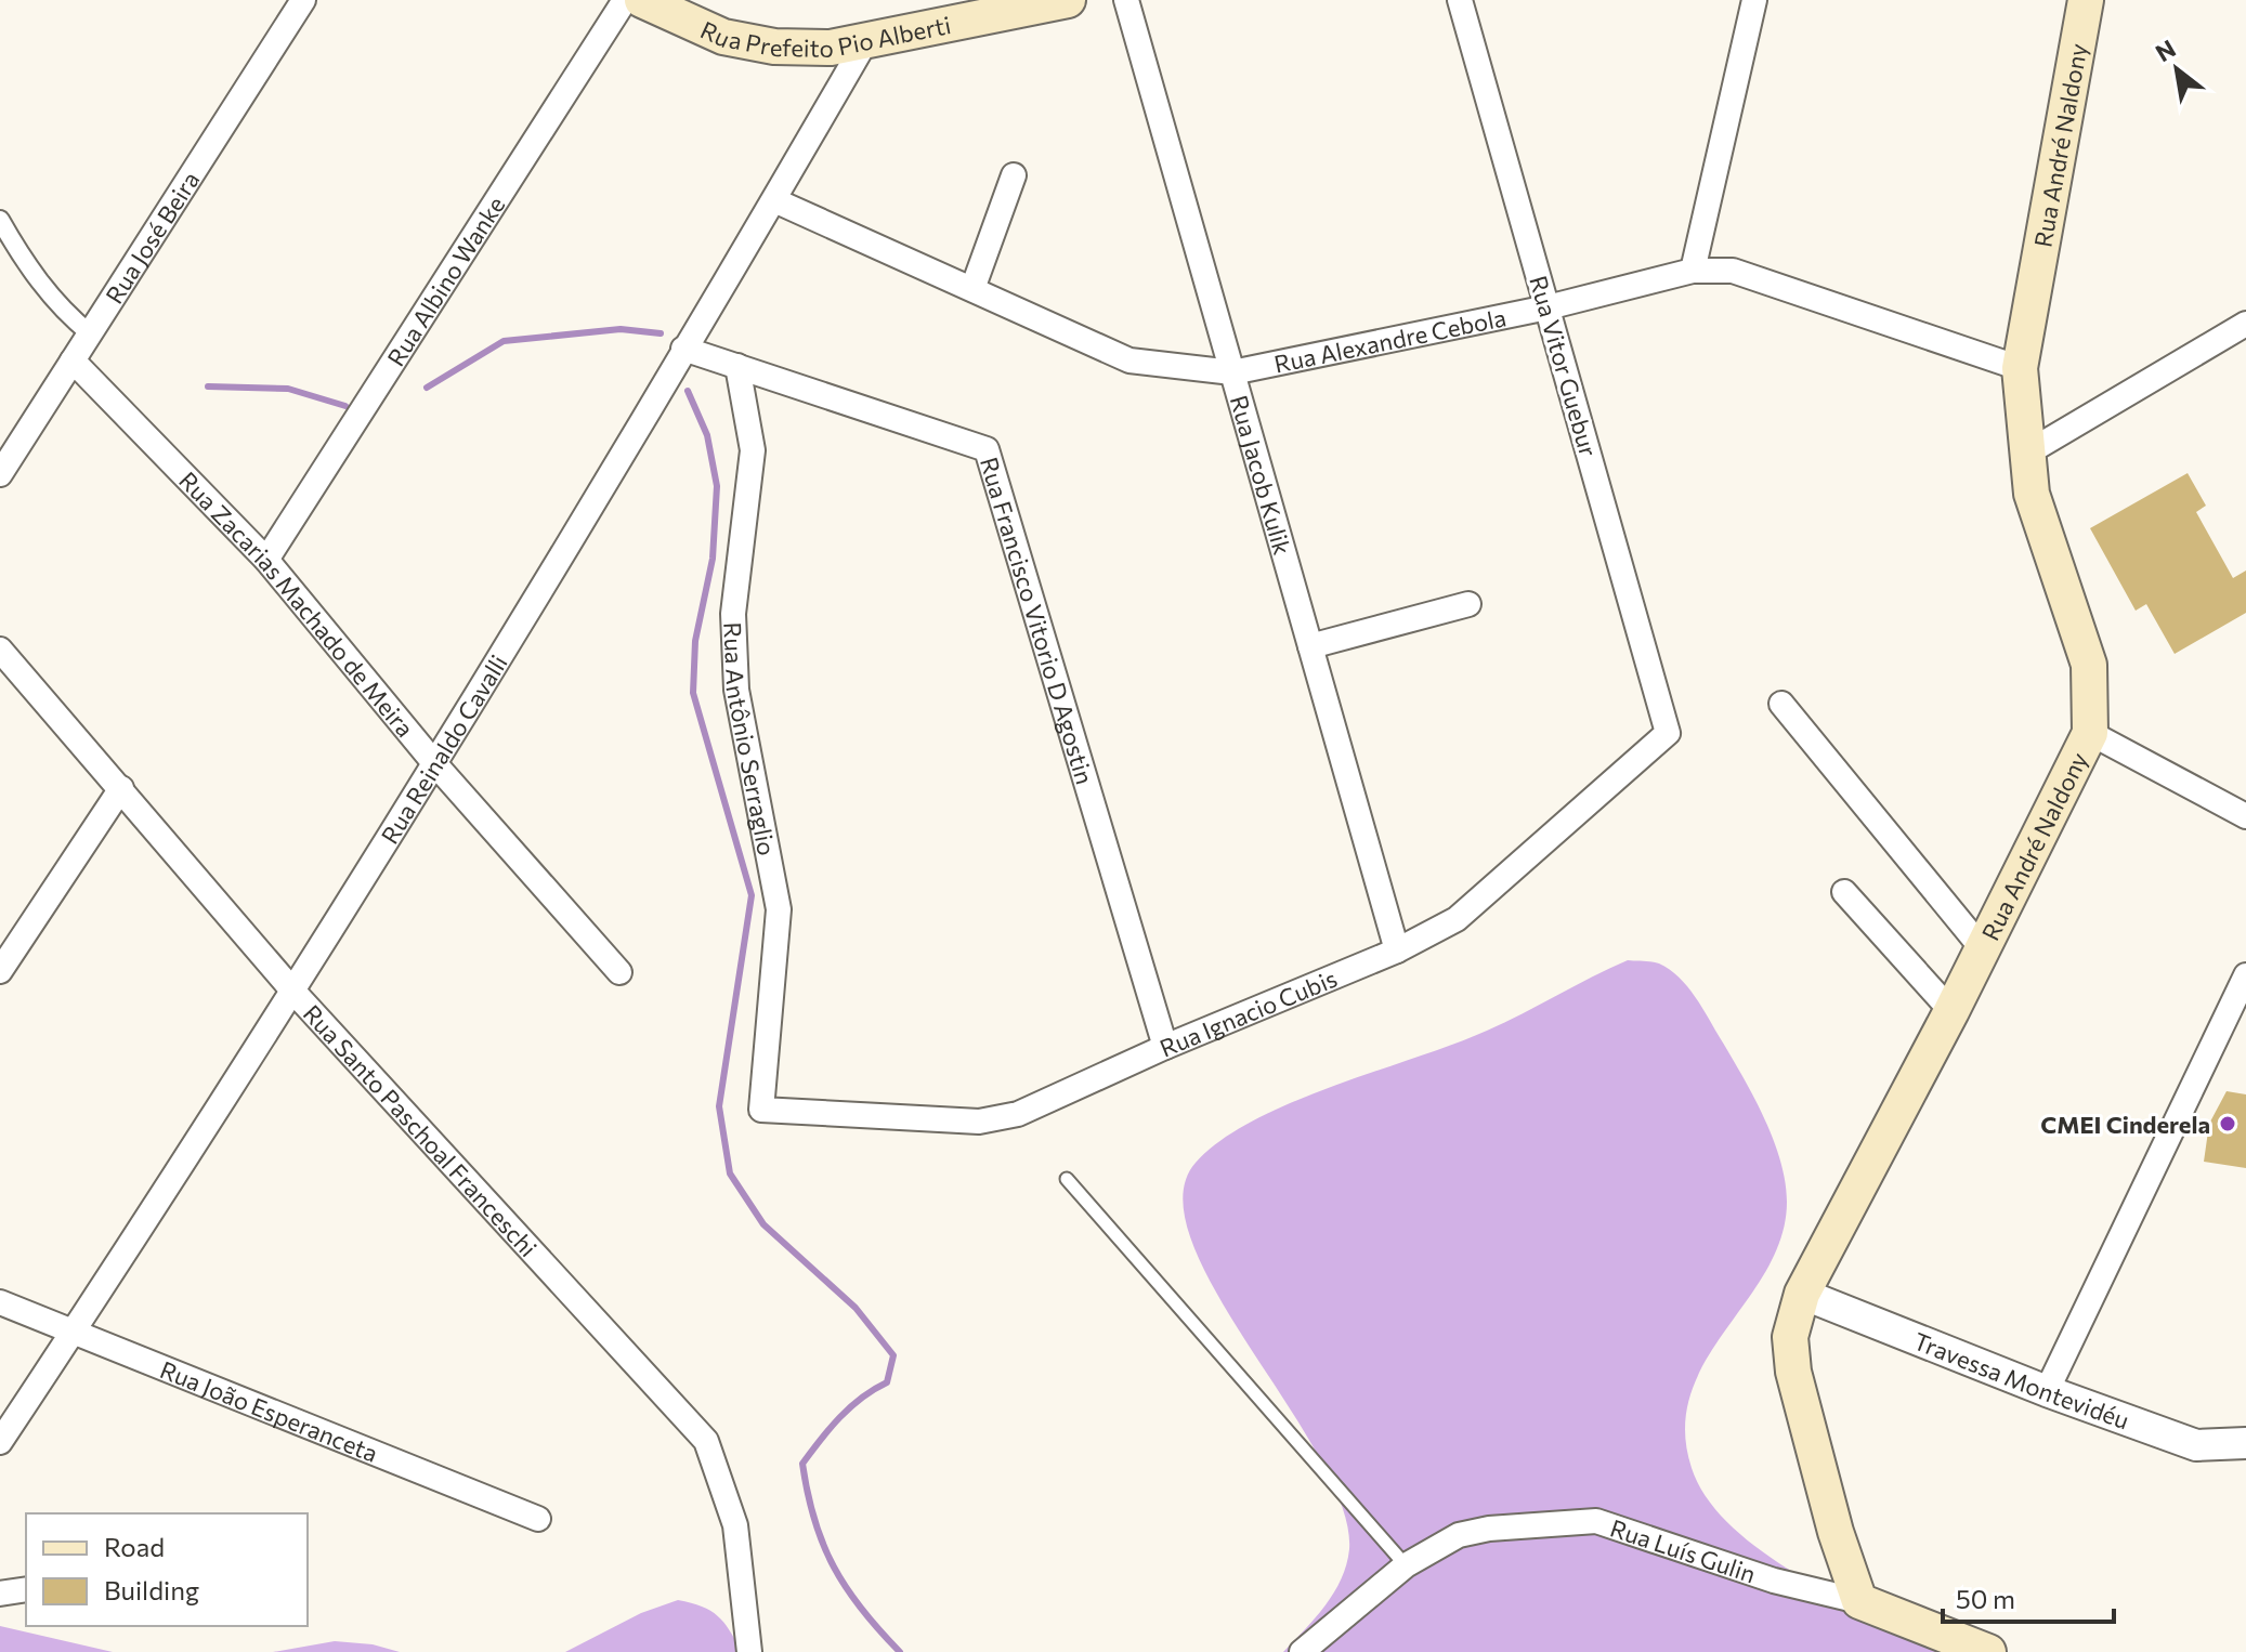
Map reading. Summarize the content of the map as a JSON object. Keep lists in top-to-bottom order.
{
  "streets": {
    "main road": ["Rua Prefeito Pio Alberti", "Rua André Naldony", "Rua Luís Gulin"],
    "street": [
      "Rua José Beira",
      "Rua Albino Wanke",
      "Rua Alexandre Cebola",
      "Rua Vitor Guebur",
      "Rua Jacob Kulik",
      "Rua Zacarias Machado de Meira",
      "Rua Francisco Vitorio D Agostin",
      "Rua Antônio Serraglio",
      "Rua Reinaldo Cavalli",
      "Rua Ignacio Cubis",
      "Rua Santo Paschoal Franceschi",
      "Travessa Montevidéu",
      "Rua João Esperanceta"
    ]
  },
  "crossings": [
    ["Rua Prefeito Pio Alberti", "Rua Reinaldo Cavalli"],
    ["Rua André Naldony", "Rua Alexandre Cebola"],
    ["Rua André Naldony", "Travessa Montevidéu"],
    ["Rua André Naldony", "Rua Luís Gulin"],
    ["Rua José Beira", "Rua Zacarias Machado de Meira"],
    ["Rua Albino Wanke", "Rua Zacarias Machado de Meira"],
    ["Rua Alexandre Cebola", "Rua Vitor Guebur"],
    ["Rua Alexandre Cebola", "Rua Jacob Kulik"],
    ["Rua Alexandre Cebola", "Rua Reinaldo Cavalli"],
    ["Rua Vitor Guebur", "Rua Ignacio Cubis"],
    ["Rua Jacob Kulik", "Rua Ignacio Cubis"],
    ["Rua Zacarias Machado de Meira", "Rua Reinaldo Cavalli"],
    ["Rua Francisco Vitorio D Agostin", "Rua Antônio Serraglio"],
    ["Rua Francisco Vitorio D Agostin", "Rua Reinaldo Cavalli"],
    ["Rua Francisco Vitorio D Agostin", "Rua Ignacio Cubis"],
    ["Rua Antônio Serraglio", "Rua Ignacio Cubis"],
    ["Rua Reinaldo Cavalli", "Rua Santo Paschoal Franceschi"],
    ["Rua Reinaldo Cavalli", "Rua João Esperanceta"]
  ],
  "places": ["CMEI Cinderela"],
  "legend": ["Road", "Building"],
  "scale_bar": "50 m",
  "north": "top left"
}
